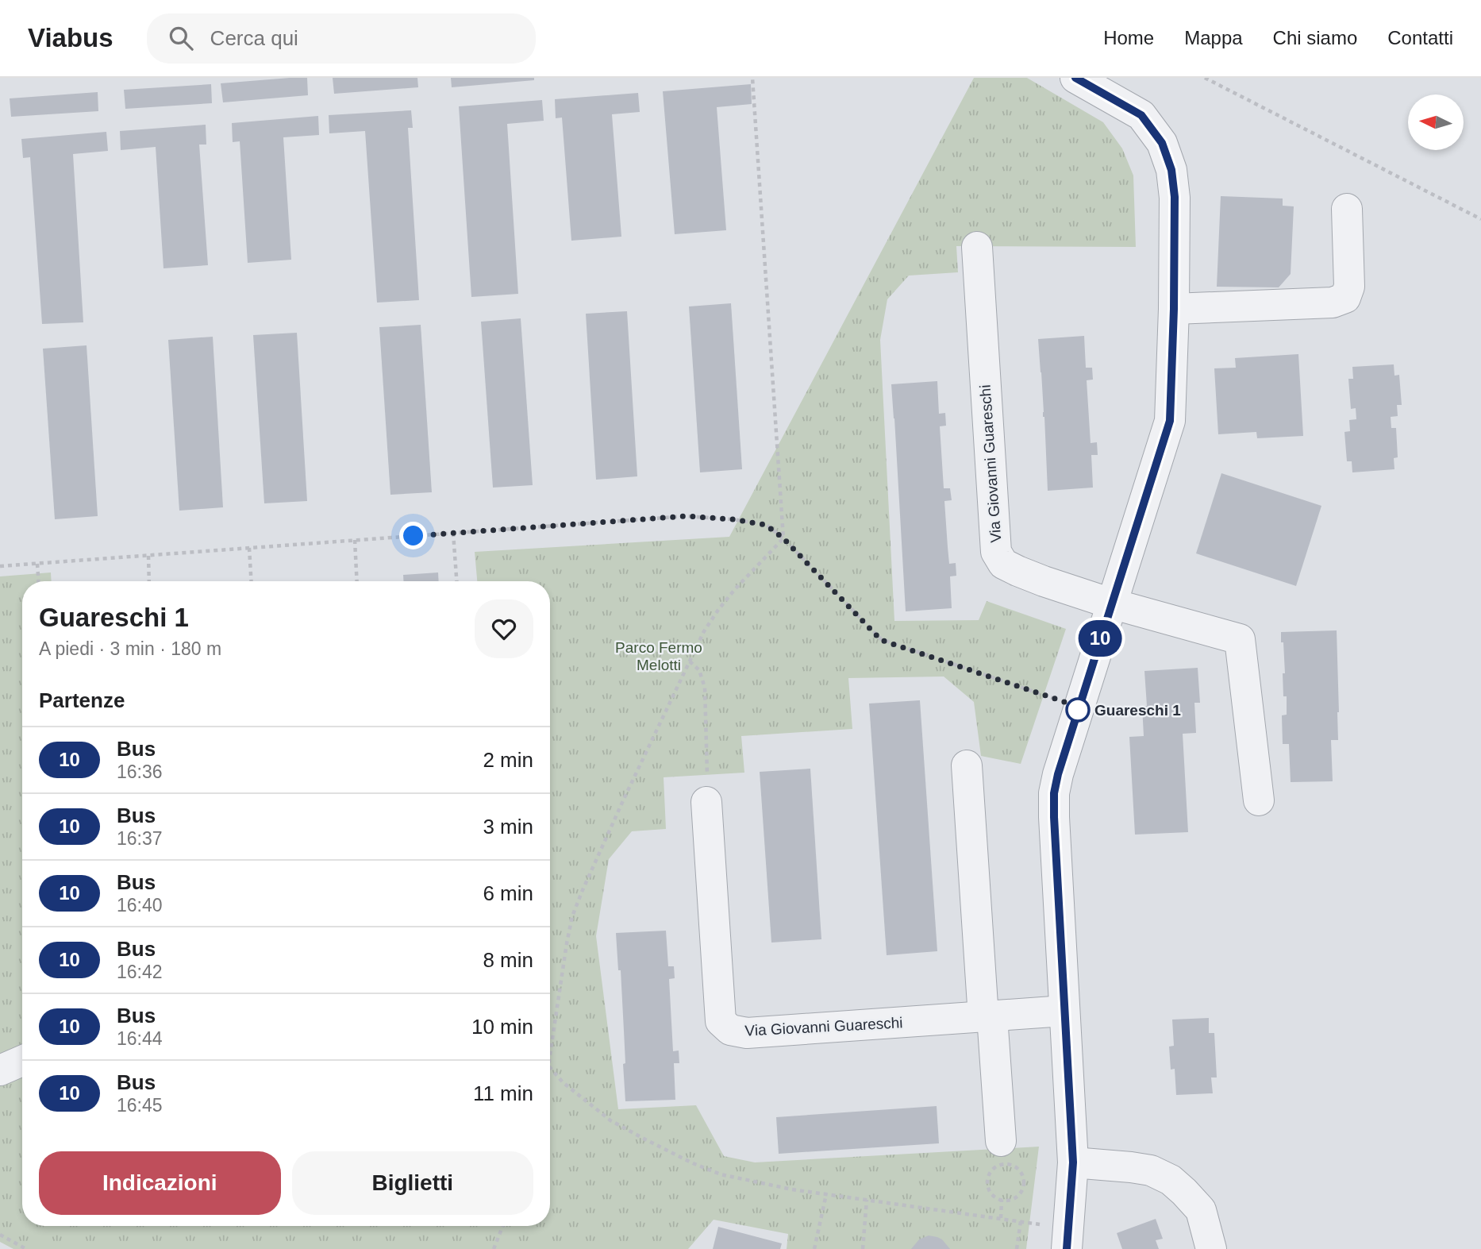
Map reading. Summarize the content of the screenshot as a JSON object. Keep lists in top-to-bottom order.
{
  "streets": {
    "street": ["Via Giovanni Guareschi"]
  },
  "parks": ["Parco Fermo Melotti"],
  "places": ["Guareschi 1"],
  "lines": ["bus line 10"],
  "north": "left",
  "page": {
    "header": "Viabus",
    "search": "Cerca qui",
    "nav": [
      "Home",
      "Mappa",
      "Chi siamo",
      "Contatti"
    ],
    "on_map": "10",
    "heading": [
      ["Guareschi 1", "A piedi · 3 min · 180 m"],
      "Partenze"
    ],
    "list": [
      {
        "mark": "10",
        "name": "Bus",
        "note": "16:36",
        "value": "2 min"
      },
      {
        "mark": "10",
        "name": "Bus",
        "note": "16:37",
        "value": "3 min"
      },
      {
        "mark": "10",
        "name": "Bus",
        "note": "16:40",
        "value": "6 min"
      },
      {
        "mark": "10",
        "name": "Bus",
        "note": "16:42",
        "value": "8 min"
      },
      {
        "mark": "10",
        "name": "Bus",
        "note": "16:44",
        "value": "10 min"
      },
      {
        "mark": "10",
        "name": "Bus",
        "note": "16:45",
        "value": "11 min"
      }
    ],
    "buttons": ["Indicazioni", "Biglietti"]
  }
}
